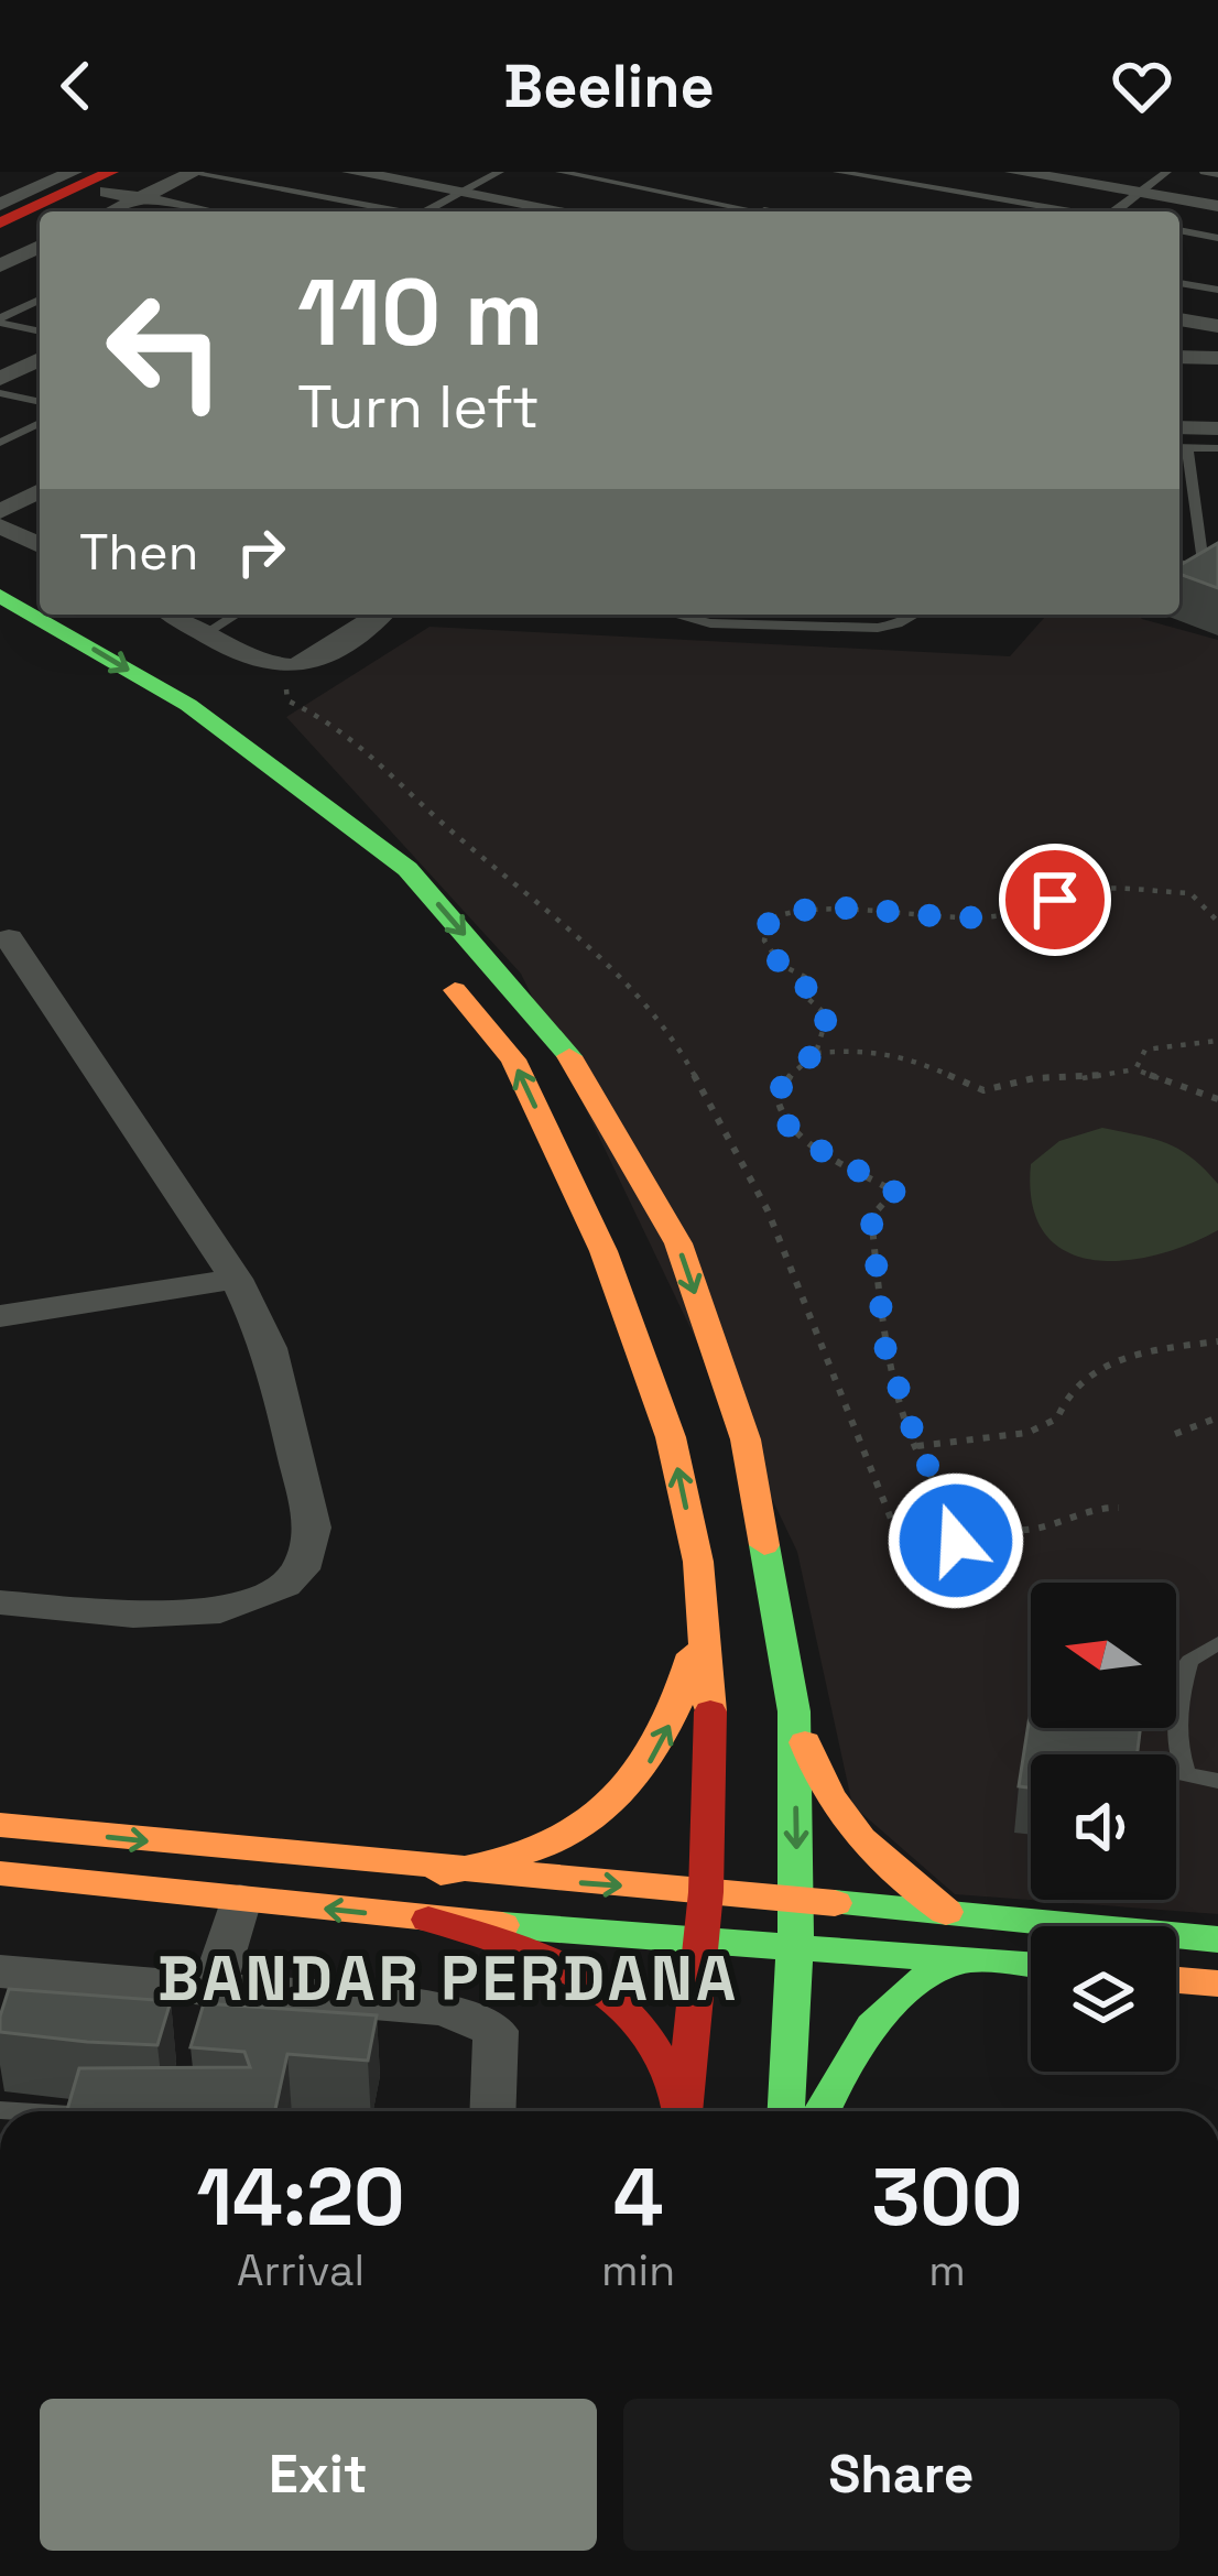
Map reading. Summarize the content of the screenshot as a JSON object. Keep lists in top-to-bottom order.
{
  "districts": ["BANDAR PERDANA"],
  "north": "left",
  "page": {
    "header": "Beeline",
    "turn": ["110 m", "Turn left"],
    "then": "Then",
    "eta": [
      "14:20",
      "Arrival",
      "4",
      "min",
      "300",
      "m"
    ],
    "buttons": ["Exit", "Share"]
  }
}
